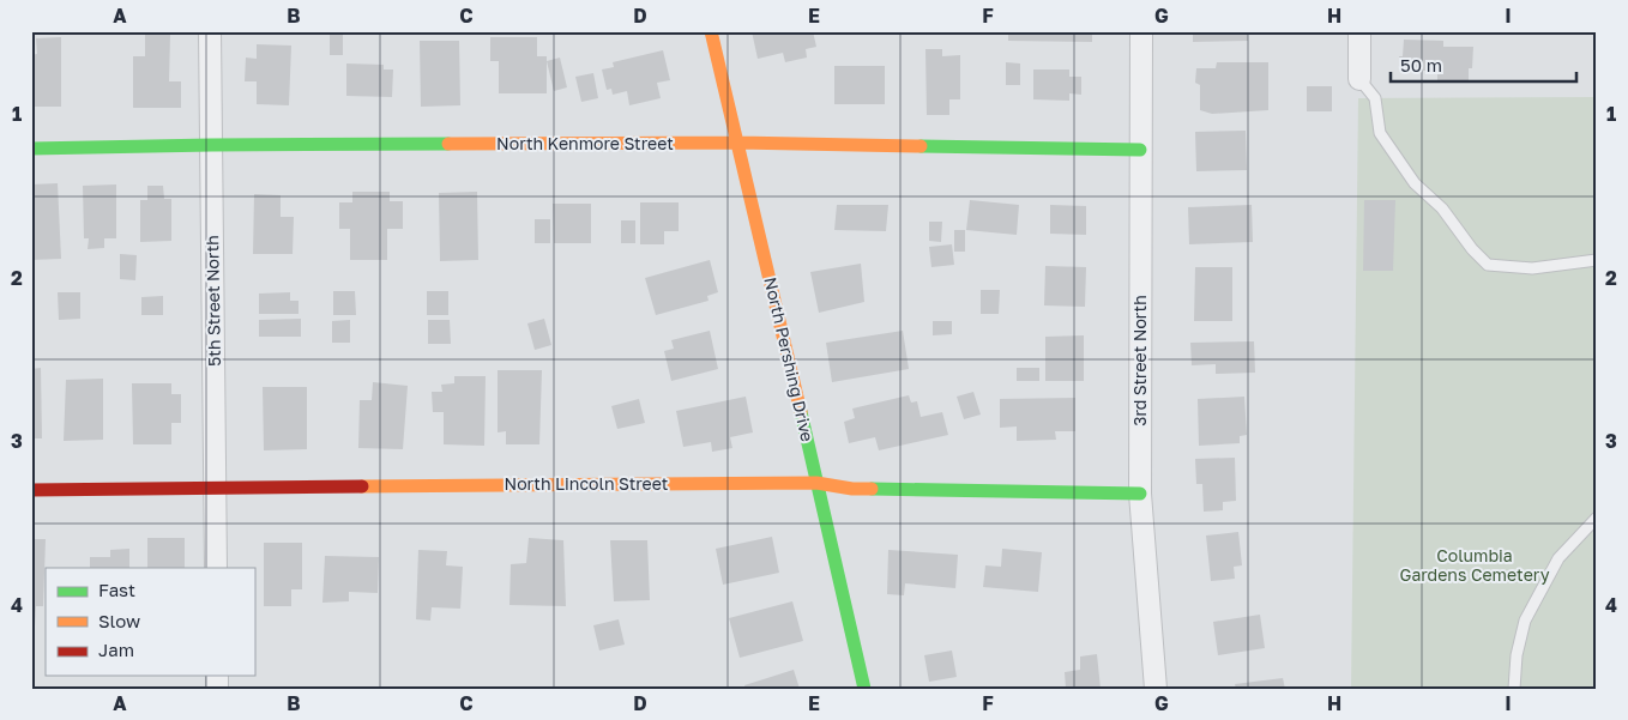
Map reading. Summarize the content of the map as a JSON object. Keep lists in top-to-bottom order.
{
  "streets": {
    "street": [
      "North Kenmore Street",
      "5th Street North",
      "North Pershing Drive",
      "3rd Street North",
      "North Lincoln Street"
    ]
  },
  "crossings": [
    ["North Kenmore Street", "5th Street North"],
    ["North Kenmore Street", "North Pershing Drive"],
    ["North Kenmore Street", "3rd Street North"],
    ["5th Street North", "North Lincoln Street"],
    ["North Pershing Drive", "North Lincoln Street"],
    ["3rd Street North", "North Lincoln Street"]
  ],
  "parks": ["Columbia Gardens Cemetery"],
  "legend": ["Fast", "Slow", "Jam"],
  "scale_bar": "50 m",
  "grid": {
    "columns": [
      "A",
      "B",
      "C",
      "D",
      "E",
      "F",
      "G",
      "H",
      "I"
    ],
    "rows": [
      "1",
      "2",
      "3",
      "4"
    ]
  }
}
